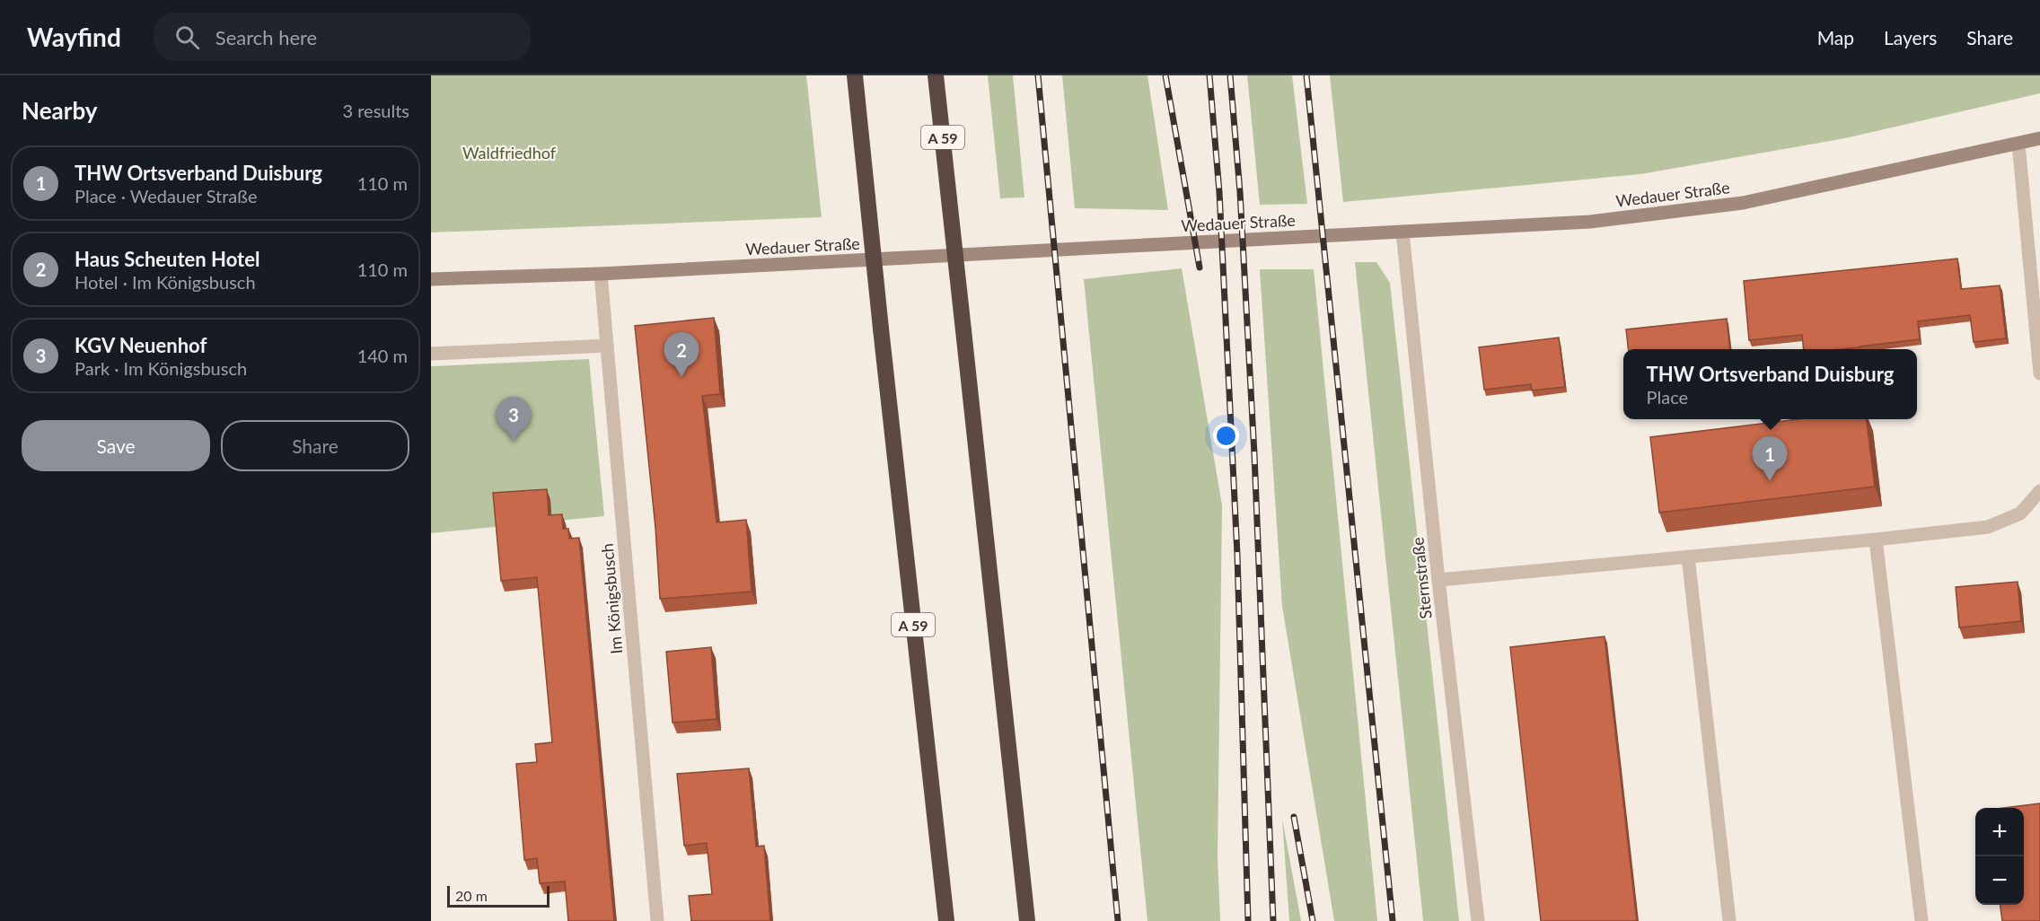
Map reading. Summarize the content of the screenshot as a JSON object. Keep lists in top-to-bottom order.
{
  "streets": {
    "highway": ["A 59"],
    "street": ["Wedauer Straße", "Sternstraße", "Im Königsbusch"]
  },
  "crossings": [
    ["Wedauer Straße", "Sternstraße"],
    ["Wedauer Straße", "Im Königsbusch"]
  ],
  "parks": ["Waldfriedhof"],
  "scale_bar": "20 m",
  "page": {
    "header": "Wayfind",
    "search": "Search here",
    "nav": ["Map", "Layers", "Share"],
    "heading": ["Nearby", "3 results"],
    "list": [
      {
        "mark": "1",
        "name": "THW Ortsverband Duisburg",
        "note": "Place · Wedauer Straße",
        "value": "110 m"
      },
      {
        "mark": "2",
        "name": "Haus Scheuten Hotel",
        "note": "Hotel · Im Königsbusch",
        "value": "110 m"
      },
      {
        "mark": "3",
        "name": "KGV Neuenhof",
        "note": "Park · Im Königsbusch",
        "value": "140 m"
      }
    ],
    "pins": ["2", "3", "1"],
    "popup": ["THW Ortsverband Duisburg", "Place"],
    "buttons": ["Save", "Share"],
    "map_buttons": ["+", "−"],
    "scale": "20 m"
  }
}
